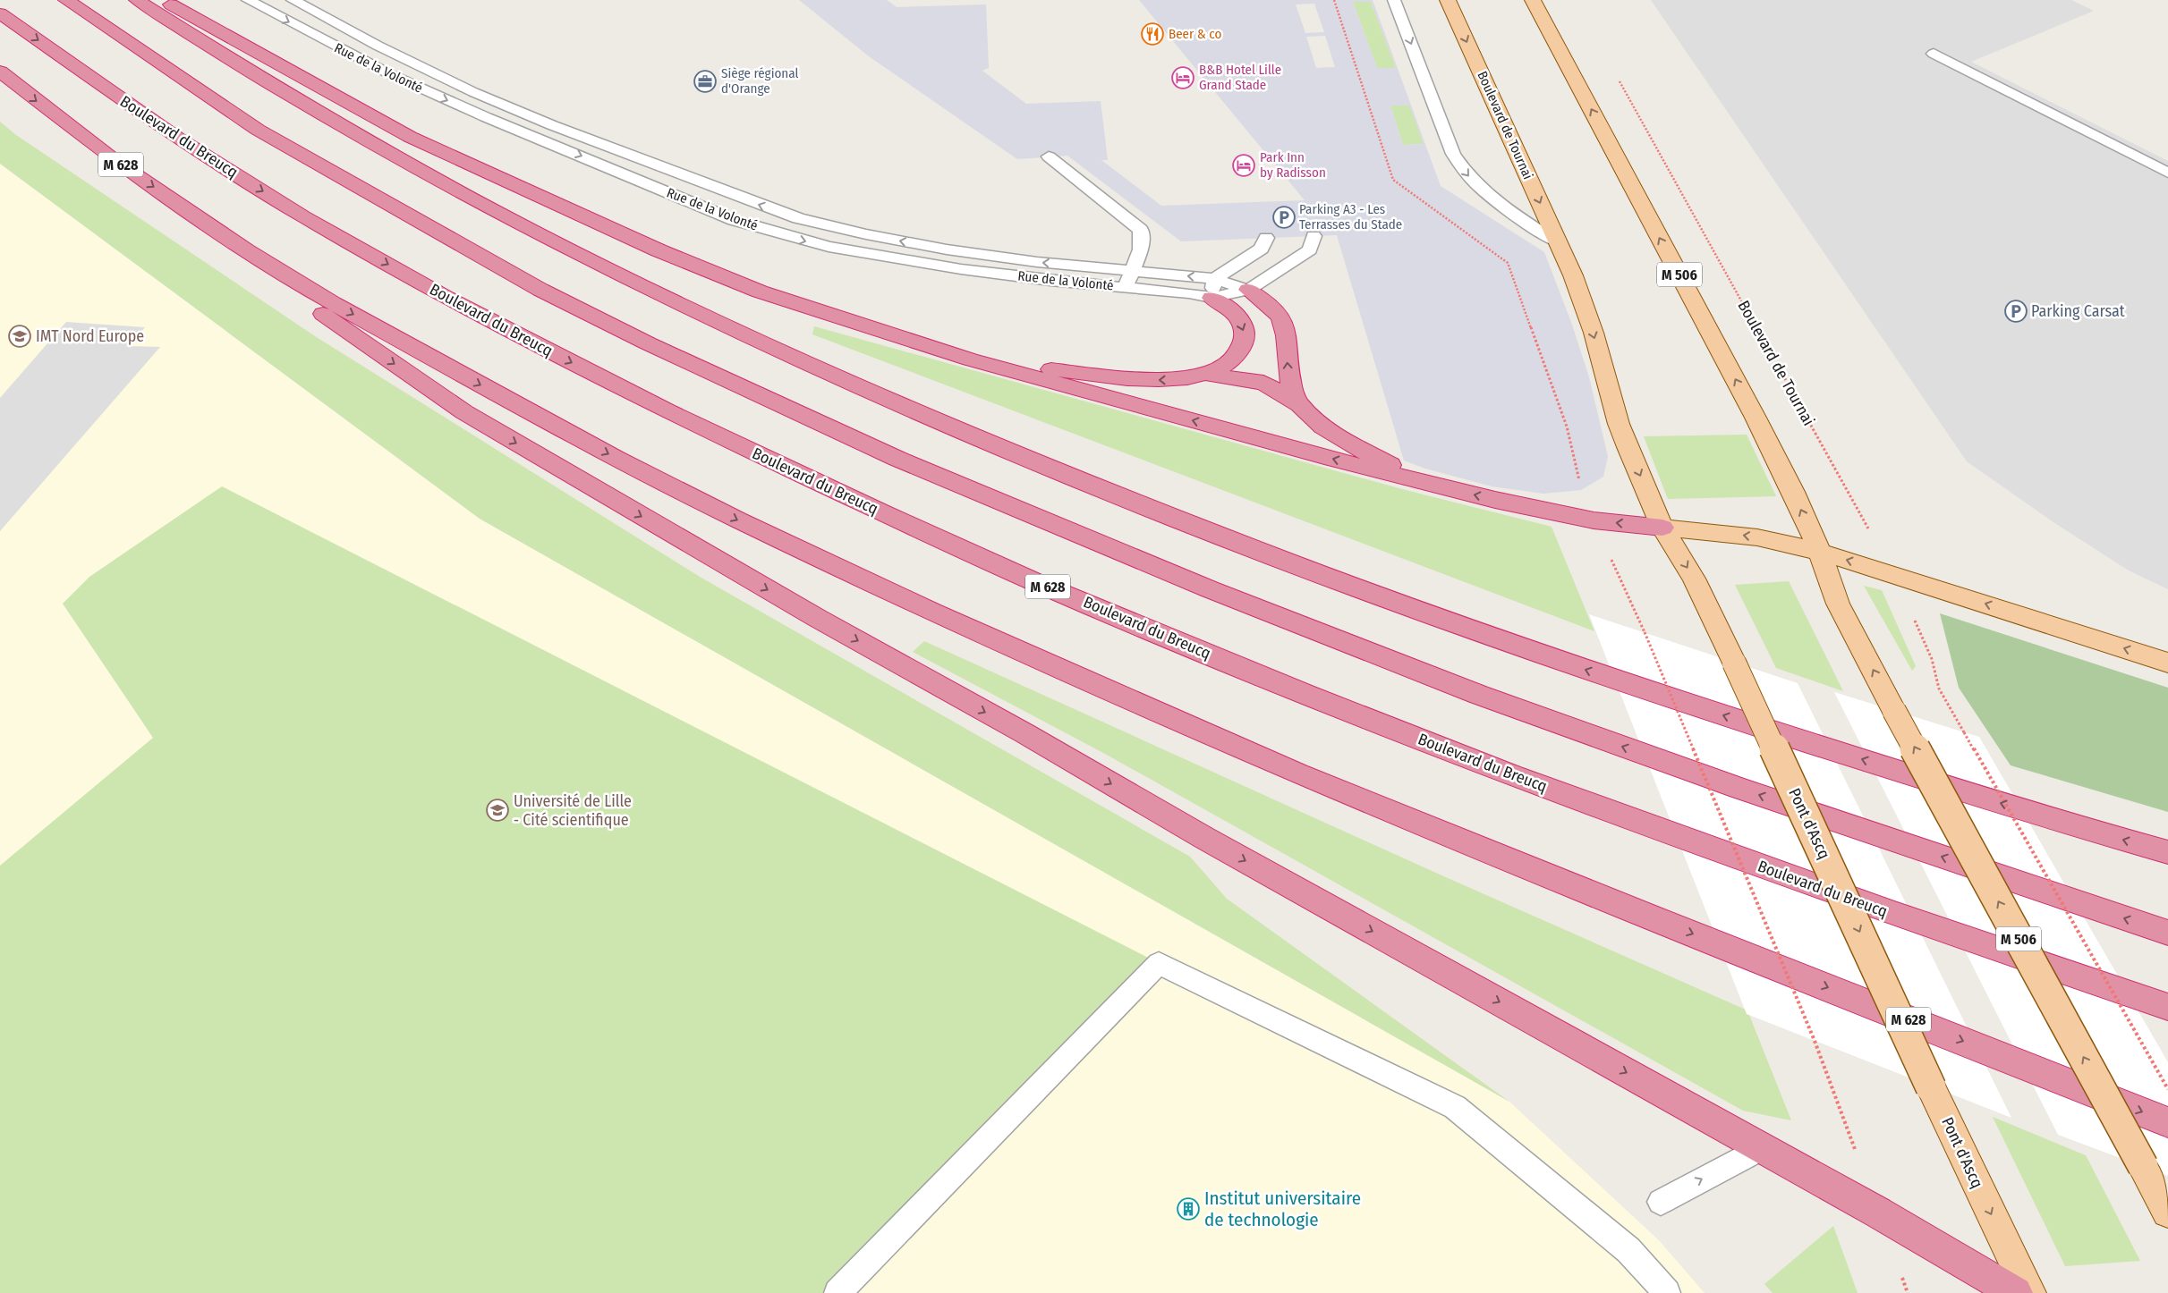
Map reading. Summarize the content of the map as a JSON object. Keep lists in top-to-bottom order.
{
  "streets": {
    "highway": ["Boulevard du Breucq", "M 628"],
    "main road": ["Boulevard de Tournai", "M 506", "Pont d'Ascq"],
    "lane": ["Rue de la Volonté"]
  },
  "crossings": [
    ["Boulevard de Tournai", "Pont d'Ascq"]
  ],
  "places": {
    "restaurant": ["Beer & co"],
    "hotel": ["B&B Hotel Lille Grand Stade", "Park Inn by Radisson"],
    "office": ["Siège régional d'Orange"],
    "parking": ["Parking A3 - Les Terrasses du Stade", "Parking Carsat"],
    "school or university": ["IMT Nord Europe", "Université de Lille ‐ Cité scientifique"],
    "building": ["Institut universitaire de technologie"]
  }
}
